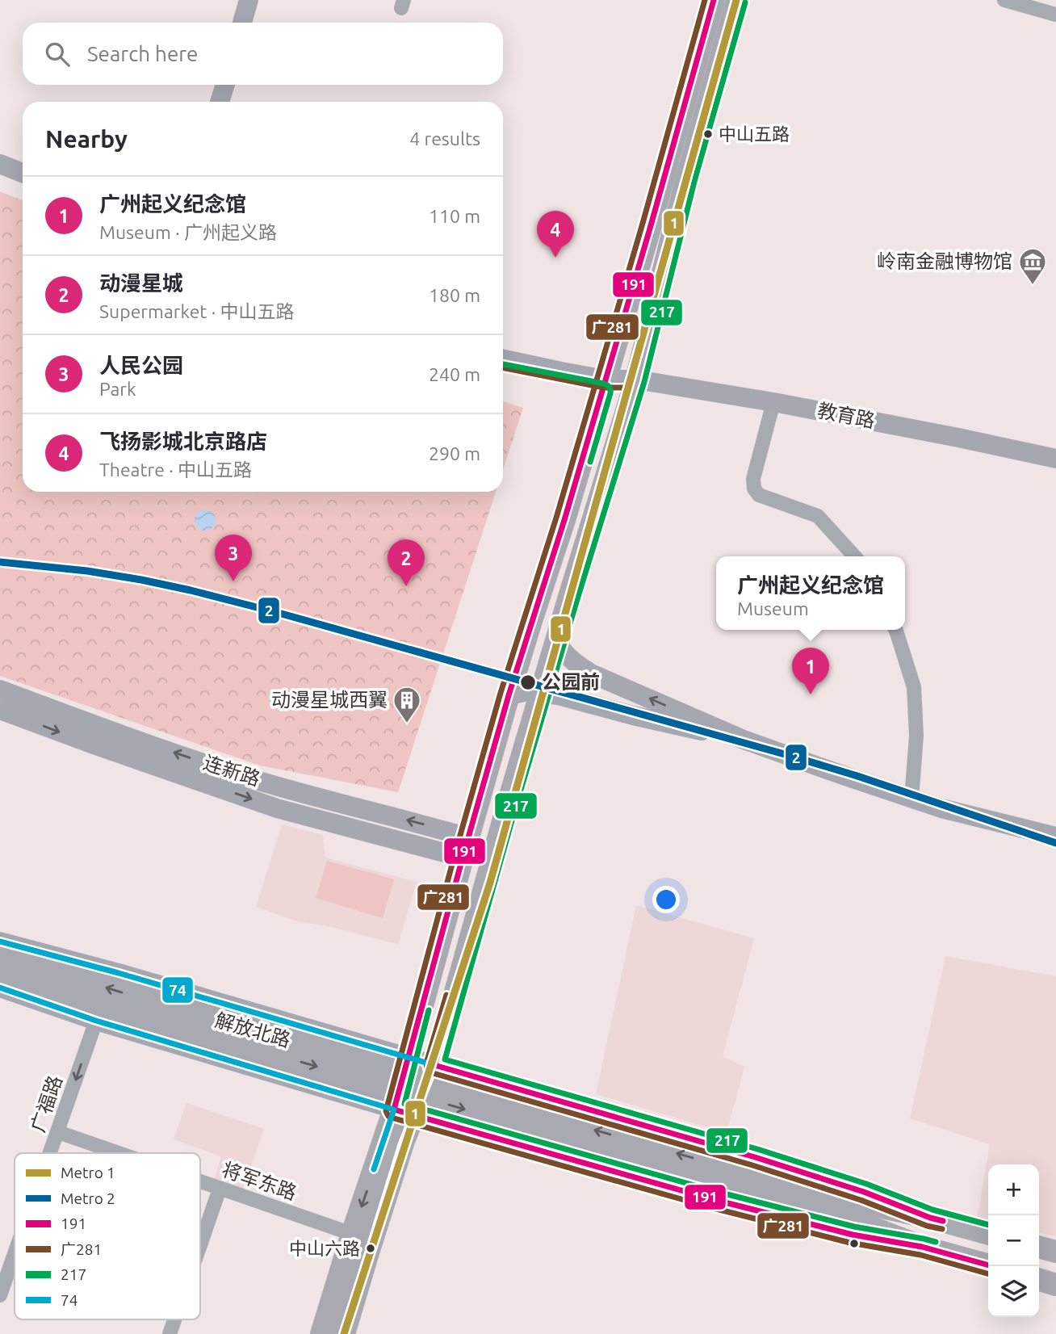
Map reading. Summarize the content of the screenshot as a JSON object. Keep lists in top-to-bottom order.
{
  "streets": {
    "main road": ["教育路", "连新路", "解放北路"],
    "street": ["广福路", "将军东路"]
  },
  "crossings": [
    ["广福路", "将军东路"]
  ],
  "one_way": ["广福路"],
  "places": {
    "other": ["中山五路", "公园前", "中山六路"],
    "museum": ["岭南金融博物馆"],
    "building": ["动漫星城西翼"]
  },
  "lines": [
    "metro line 1",
    "transit line 191",
    "transit line 广281",
    "transit line 217",
    "metro line 2",
    "transit line 74"
  ],
  "legend": [
    "Metro 1",
    "Metro 2",
    "191",
    "广281",
    "217",
    "74"
  ],
  "page": {
    "search": "Search here",
    "heading": ["Nearby", "4 results"],
    "list": [
      {
        "mark": "1",
        "name": "广州起义纪念馆",
        "note": "Museum · 广州起义路",
        "value": "110 m"
      },
      {
        "mark": "2",
        "name": "动漫星城",
        "note": "Supermarket · 中山五路",
        "value": "180 m"
      },
      {
        "mark": "3",
        "name": "人民公园",
        "note": "Park",
        "value": "240 m"
      },
      {
        "mark": "4",
        "name": "飞扬影城北京路店",
        "note": "Theatre · 中山五路",
        "value": "290 m"
      }
    ],
    "pins": [
      "4",
      "3",
      "2",
      "1"
    ],
    "popup": ["广州起义纪念馆", "Museum"],
    "map_buttons": ["+", "−"]
  }
}
